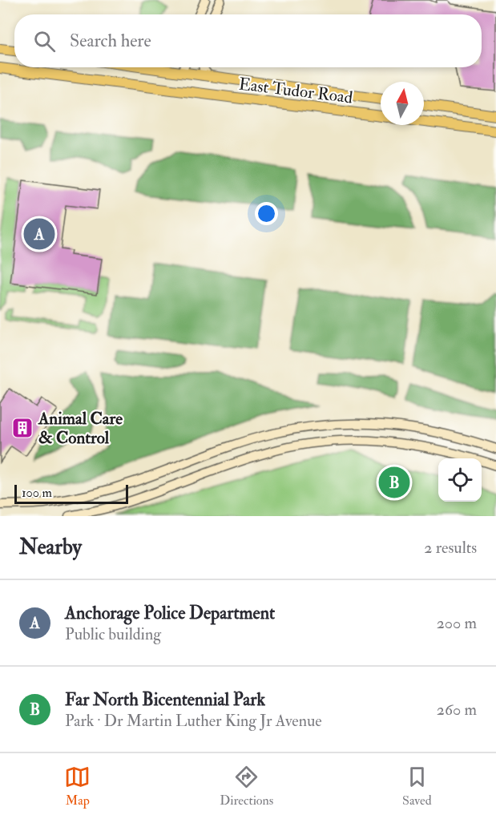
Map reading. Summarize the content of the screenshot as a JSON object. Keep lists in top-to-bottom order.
{
  "streets": {
    "main road": ["East Tudor Road"]
  },
  "places": {
    "building": ["Animal Care & Control"]
  },
  "scale_bar": "100 m",
  "north": "top",
  "page": {
    "search": "Search here",
    "pins": ["A", "B"],
    "scale": "100 m",
    "heading": ["Nearby", "2 results"],
    "list": [
      {
        "mark": "A",
        "name": "Anchorage Police Department",
        "note": "Public building",
        "value": "200 m"
      },
      {
        "mark": "B",
        "name": "Far North Bicentennial Park",
        "note": "Park · Dr Martin Luther King Jr Avenue",
        "value": "260 m"
      }
    ],
    "nav": ["Map", "Directions", "Saved"]
  }
}
